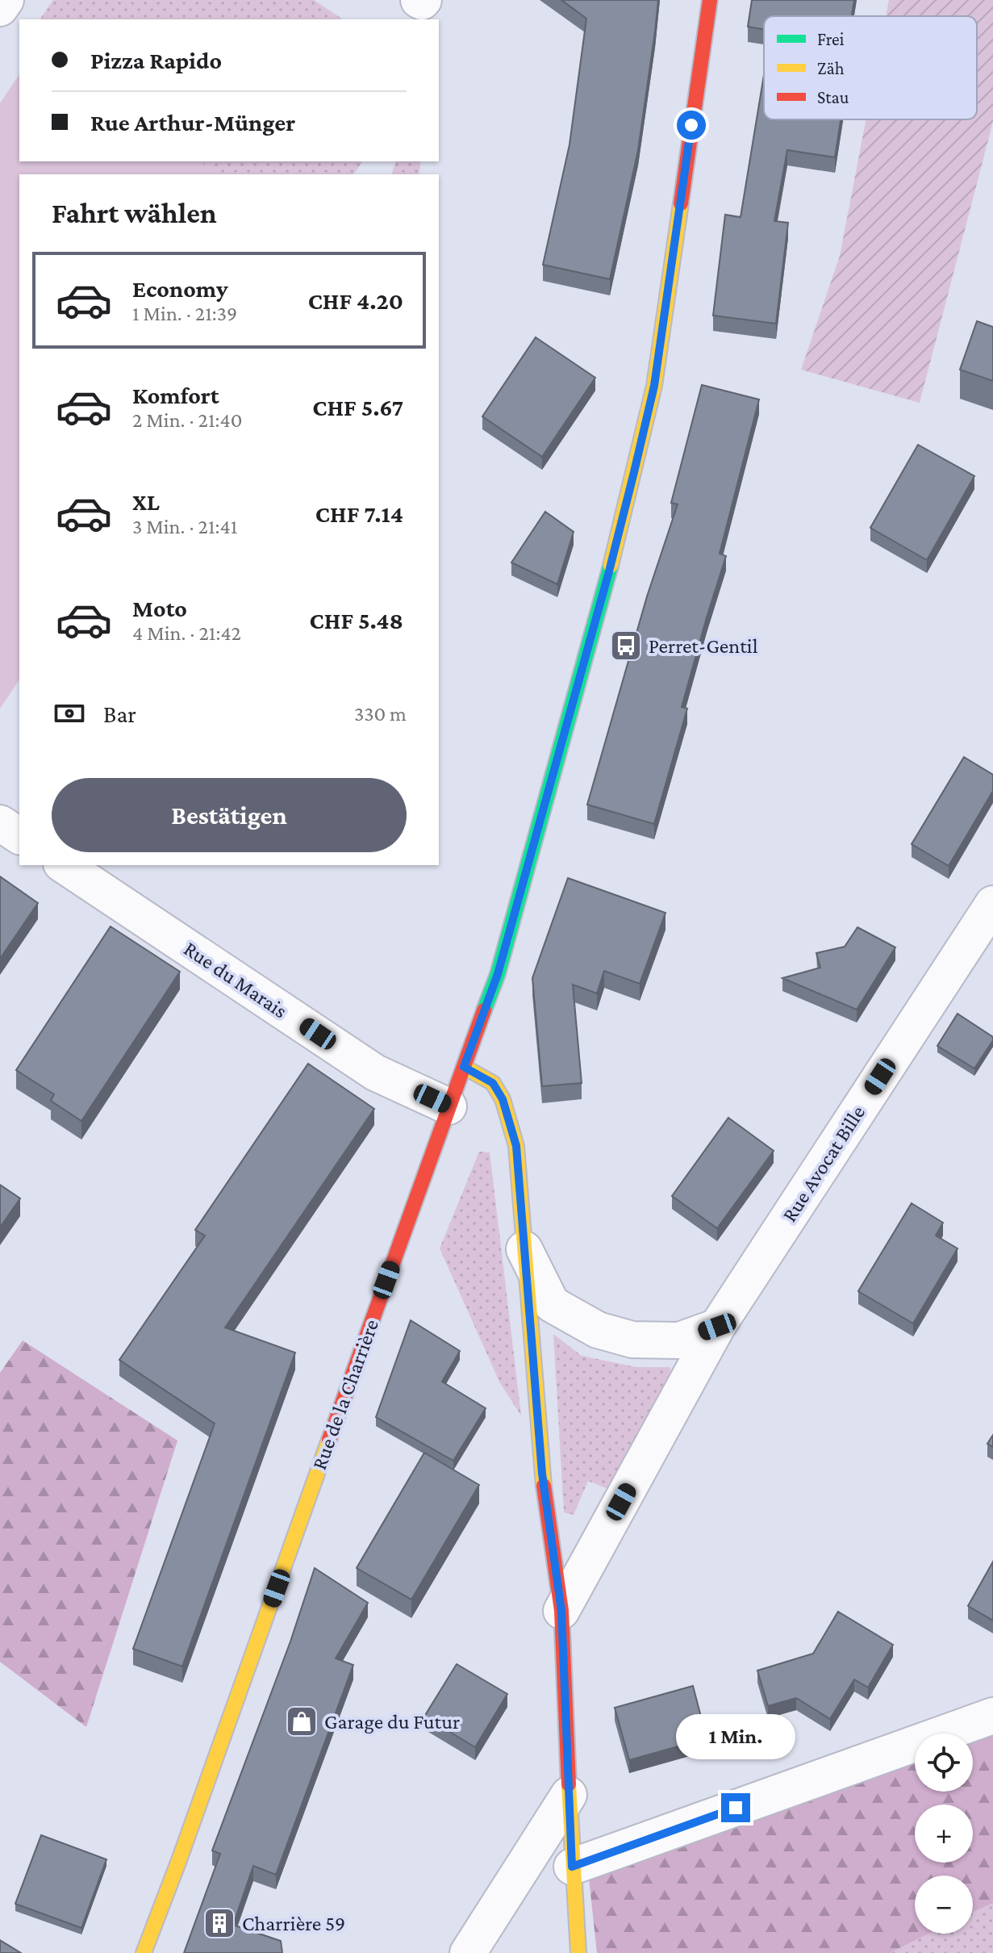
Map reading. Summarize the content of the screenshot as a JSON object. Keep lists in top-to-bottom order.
{
  "streets": {
    "main road": ["Rue de la Charrière"],
    "street": ["Rue du Marais", "Rue Avocat Bille"]
  },
  "crossings": [
    ["Rue du Marais", "Rue de la Charrière"]
  ],
  "places": {
    "bus stop": ["Perret-Gentil"],
    "shop": ["Garage du Futur"],
    "building": ["Charrière 59"]
  },
  "legend": ["Frei", "Zäh", "Stau"],
  "page": {
    "banner": ["Pizza Rapido", "Rue Arthur-Münger"],
    "heading": "Fahrt wählen",
    "list": [
      {
        "name": "Economy",
        "note": "1 Min. · 21:39",
        "value": "CHF 4.20"
      },
      {
        "name": "Komfort",
        "note": "2 Min. · 21:40",
        "value": "CHF 5.67"
      },
      {
        "name": "XL",
        "note": "3 Min. · 21:41",
        "value": "CHF 7.14"
      },
      {
        "name": "Moto",
        "note": "4 Min. · 21:42",
        "value": "CHF 5.48"
      }
    ],
    "pay": ["Bar", "330 m"],
    "buttons": "Bestätigen",
    "bubble": "1 Min.",
    "map_buttons": ["+", "−"]
  }
}
